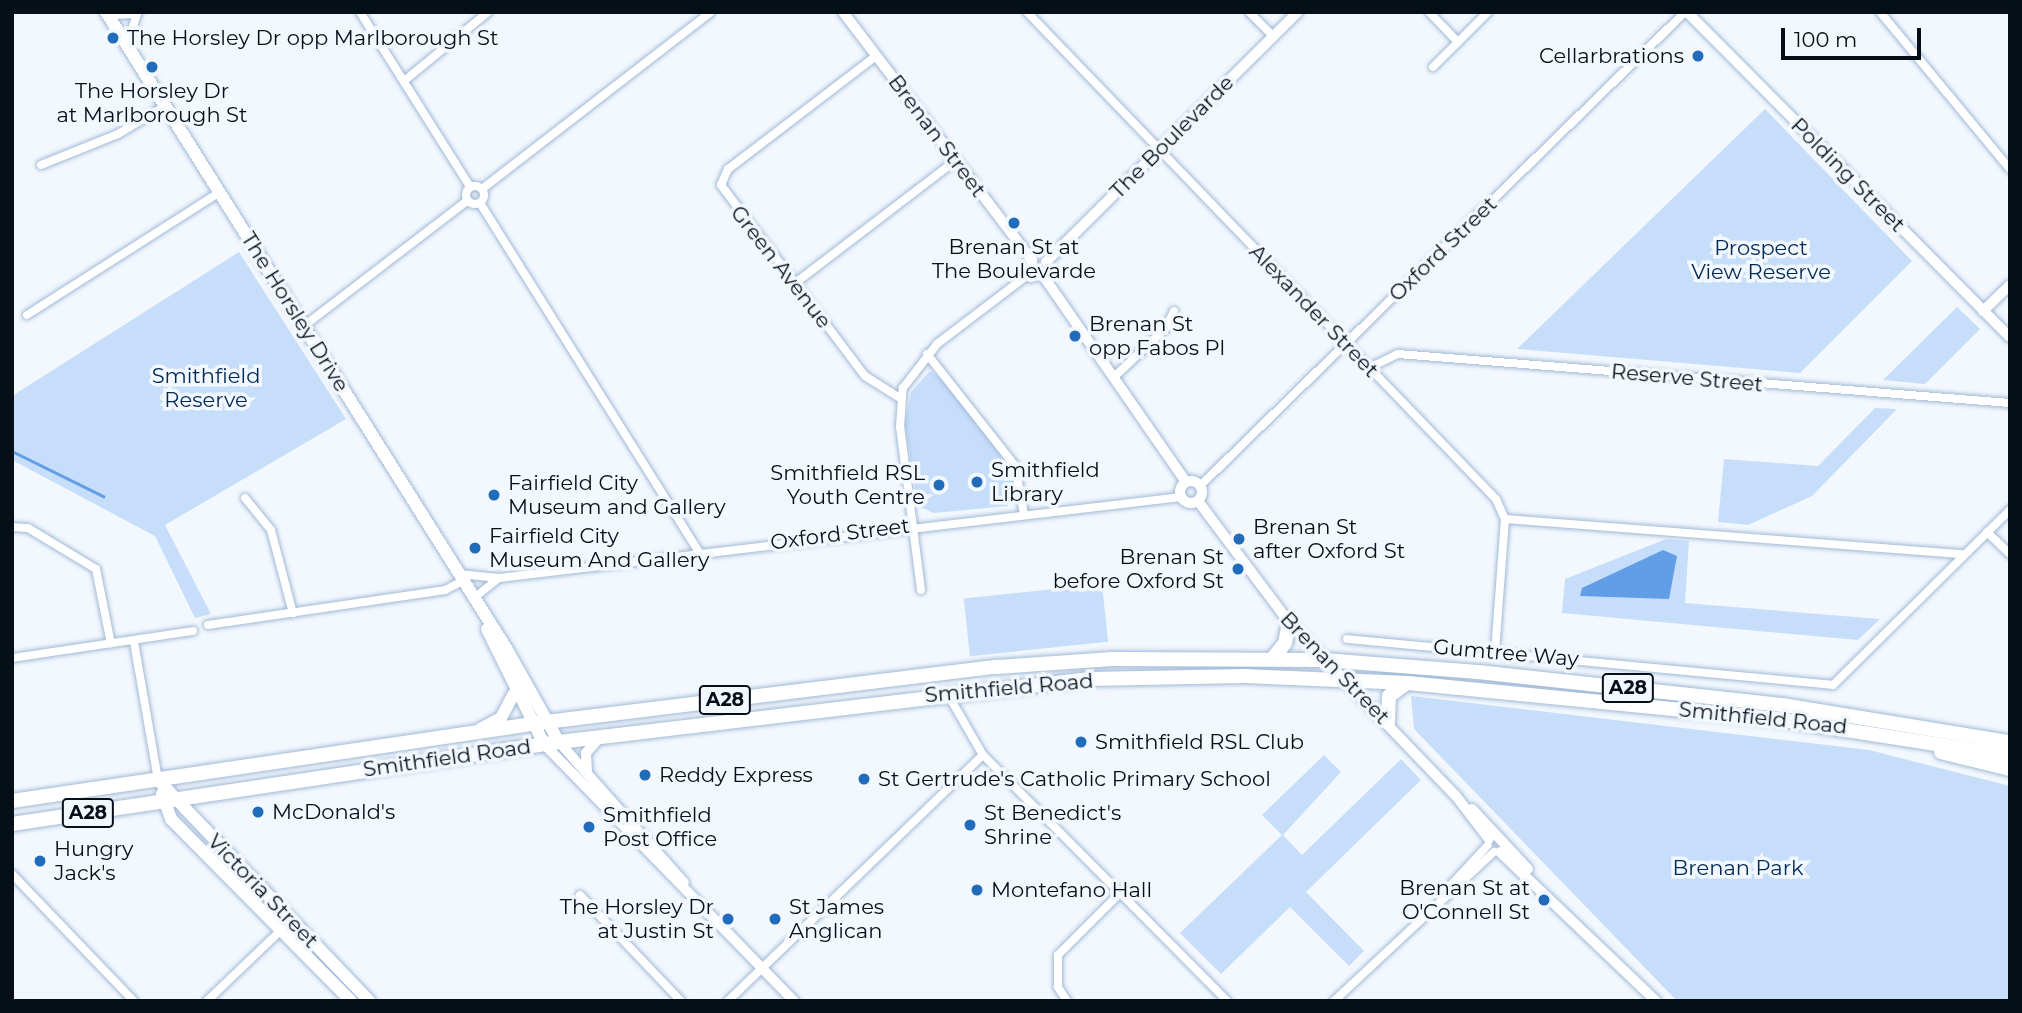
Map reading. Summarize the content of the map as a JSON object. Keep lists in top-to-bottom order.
{
  "streets": {
    "highway": ["Smithfield Road", "A28"],
    "main road": ["The Horsley Drive", "Victoria Street"],
    "street": [
      "Brenan Street",
      "The Boulevarde",
      "Polding Street",
      "Oxford Street",
      "Green Avenue",
      "Alexander Street",
      "Reserve Street",
      "Gumtree Way"
    ]
  },
  "crossings": [
    ["Brenan Street", "Green Avenue"],
    ["Brenan Street", "Smithfield Road"],
    ["The Boulevarde", "Alexander Street"],
    ["Polding Street", "Oxford Street"],
    ["Oxford Street", "Alexander Street"],
    ["Oxford Street", "The Horsley Drive"],
    ["Alexander Street", "Reserve Street"],
    ["The Horsley Drive", "Smithfield Road"],
    ["Smithfield Road", "Victoria Street"]
  ],
  "parks": ["Prospect View Reserve", "Smithfield Reserve", "Brenan Park"],
  "places": [
    "The Horsley Dr opp Marlborough St",
    "Cellarbrations",
    "The Horsley Dr at Marlborough St",
    "Brenan St at The Boulevarde",
    "Brenan St opp Fabos Pl",
    "Smithfield Library",
    "Smithfield RSL Youth Centre",
    "Fairfield City Museum and Gallery",
    "Brenan St after Oxford St",
    "Fairfield City Museum And Gallery",
    "Brenan St before Oxford St",
    "Smithfield RSL Club",
    "Reddy Express",
    "St Gertrude's Catholic Primary School",
    "McDonald's",
    "St Benedict's Shrine",
    "Smithfield Post Office",
    "Hungry Jack's",
    "Montefano Hall",
    "Brenan St at O'Connell St",
    "The Horsley Dr at Justin St",
    "St James Anglican"
  ],
  "scale_bar": "100 m"
}
